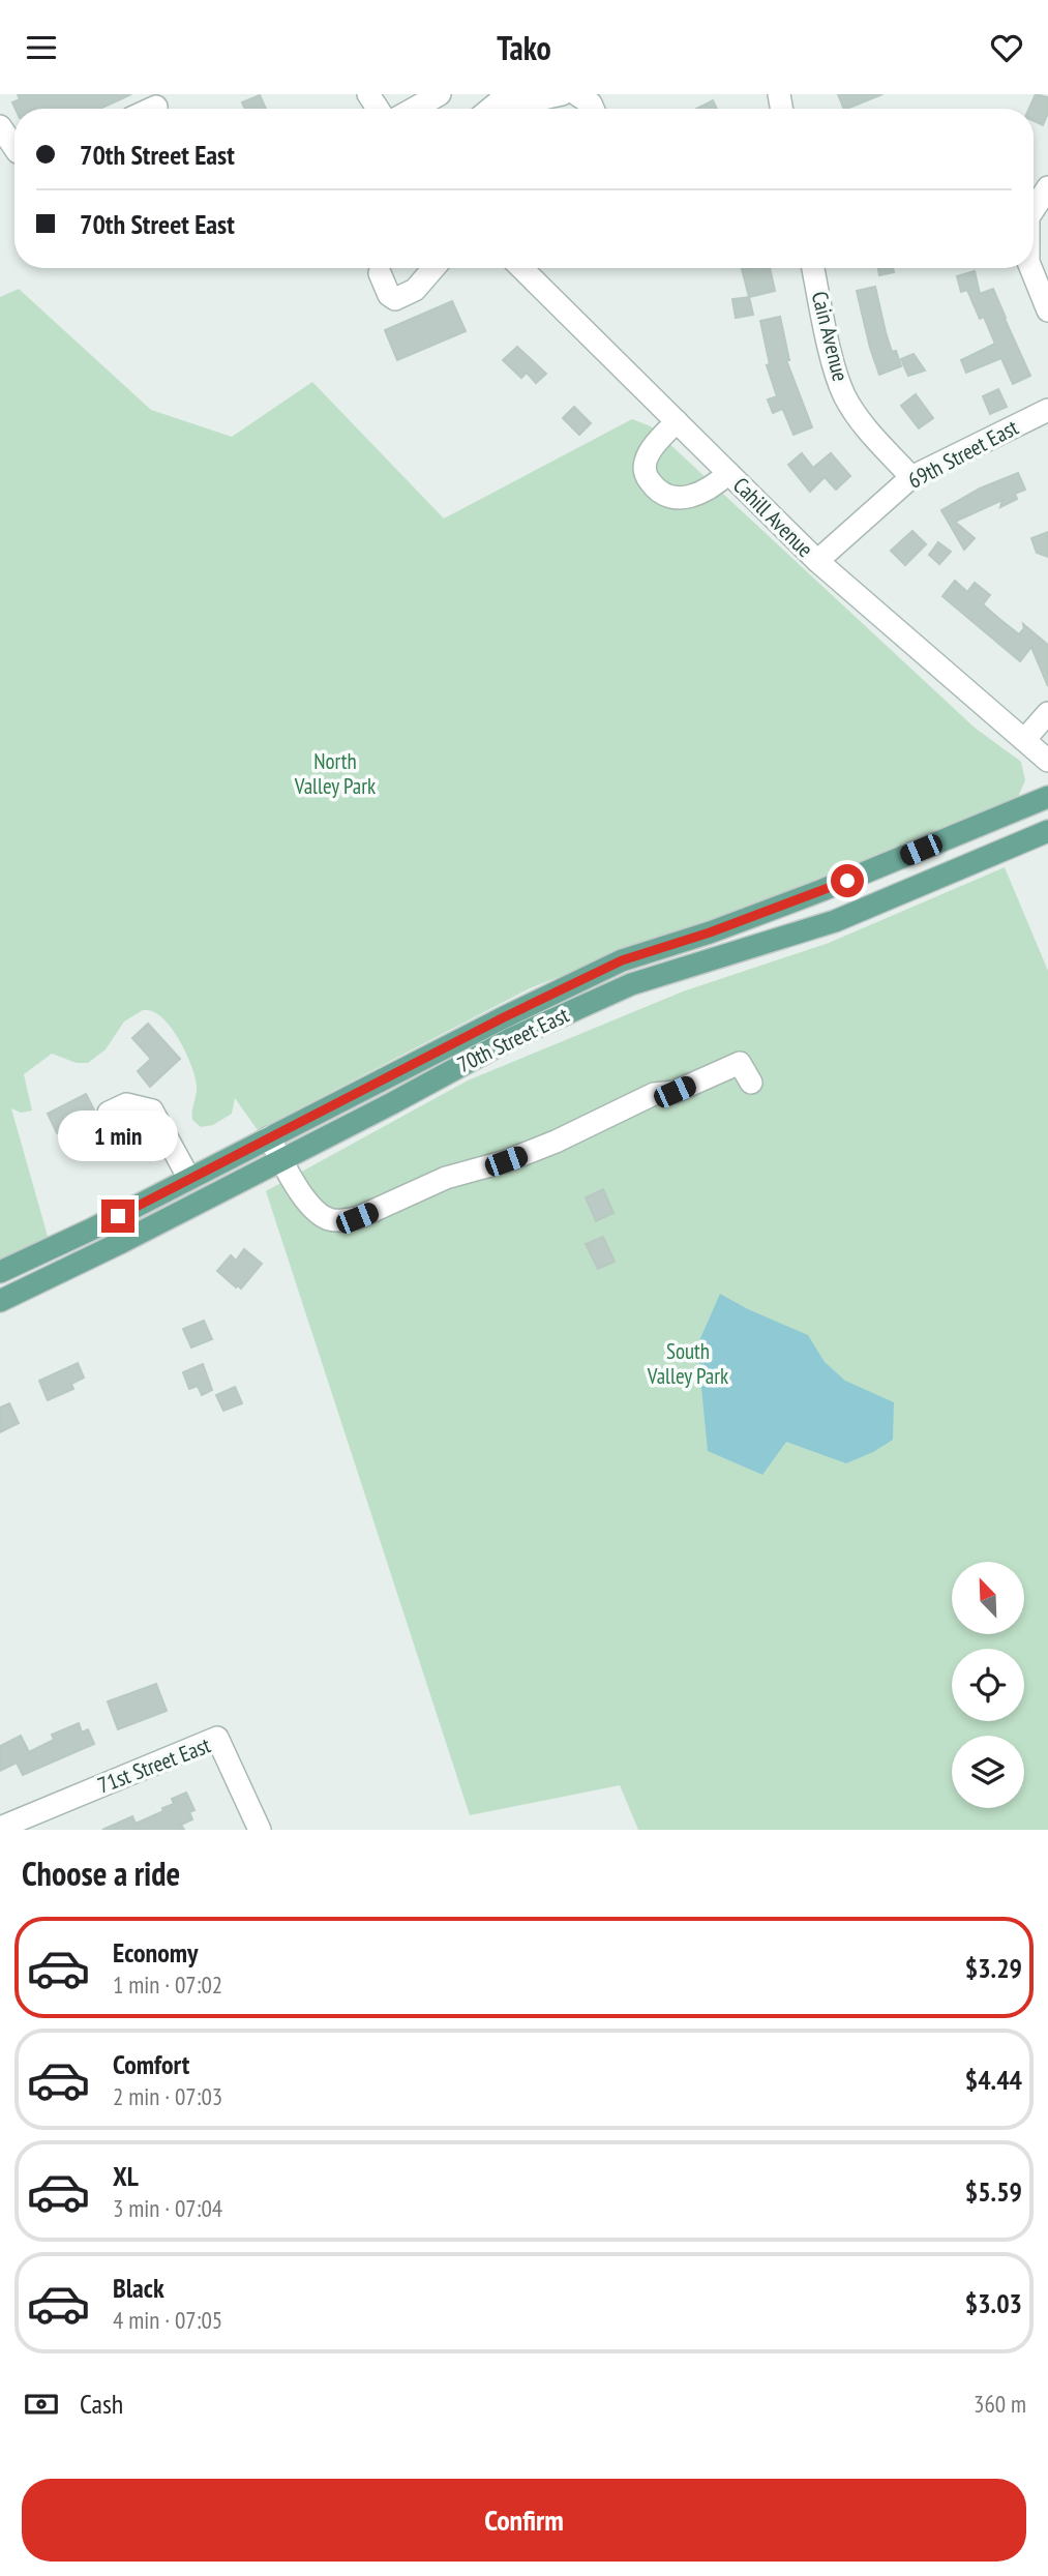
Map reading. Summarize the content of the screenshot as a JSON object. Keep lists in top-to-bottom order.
{
  "streets": {
    "main road": ["70th Street East"],
    "street": [
      "Cain Avenue",
      "69th Street East",
      "Cahill Avenue",
      "71st Street East"
    ]
  },
  "crossings": [
    ["Cain Avenue", "69th Street East"],
    ["69th Street East", "Cahill Avenue"]
  ],
  "parks": ["North Valley Park", "South Valley Park"],
  "north": "top left",
  "page": {
    "header": "Tako",
    "banner": ["70th Street East", "70th Street East"],
    "bubble": "1 min",
    "heading": "Choose a ride",
    "list": [
      {
        "name": "Economy",
        "note": "1 min · 07:02",
        "value": "$3.29"
      },
      {
        "name": "Comfort",
        "note": "2 min · 07:03",
        "value": "$4.44"
      },
      {
        "name": "XL",
        "note": "3 min · 07:04",
        "value": "$5.59"
      },
      {
        "name": "Black",
        "note": "4 min · 07:05",
        "value": "$3.03"
      }
    ],
    "pay": ["Cash", "360 m"],
    "buttons": "Confirm"
  }
}
